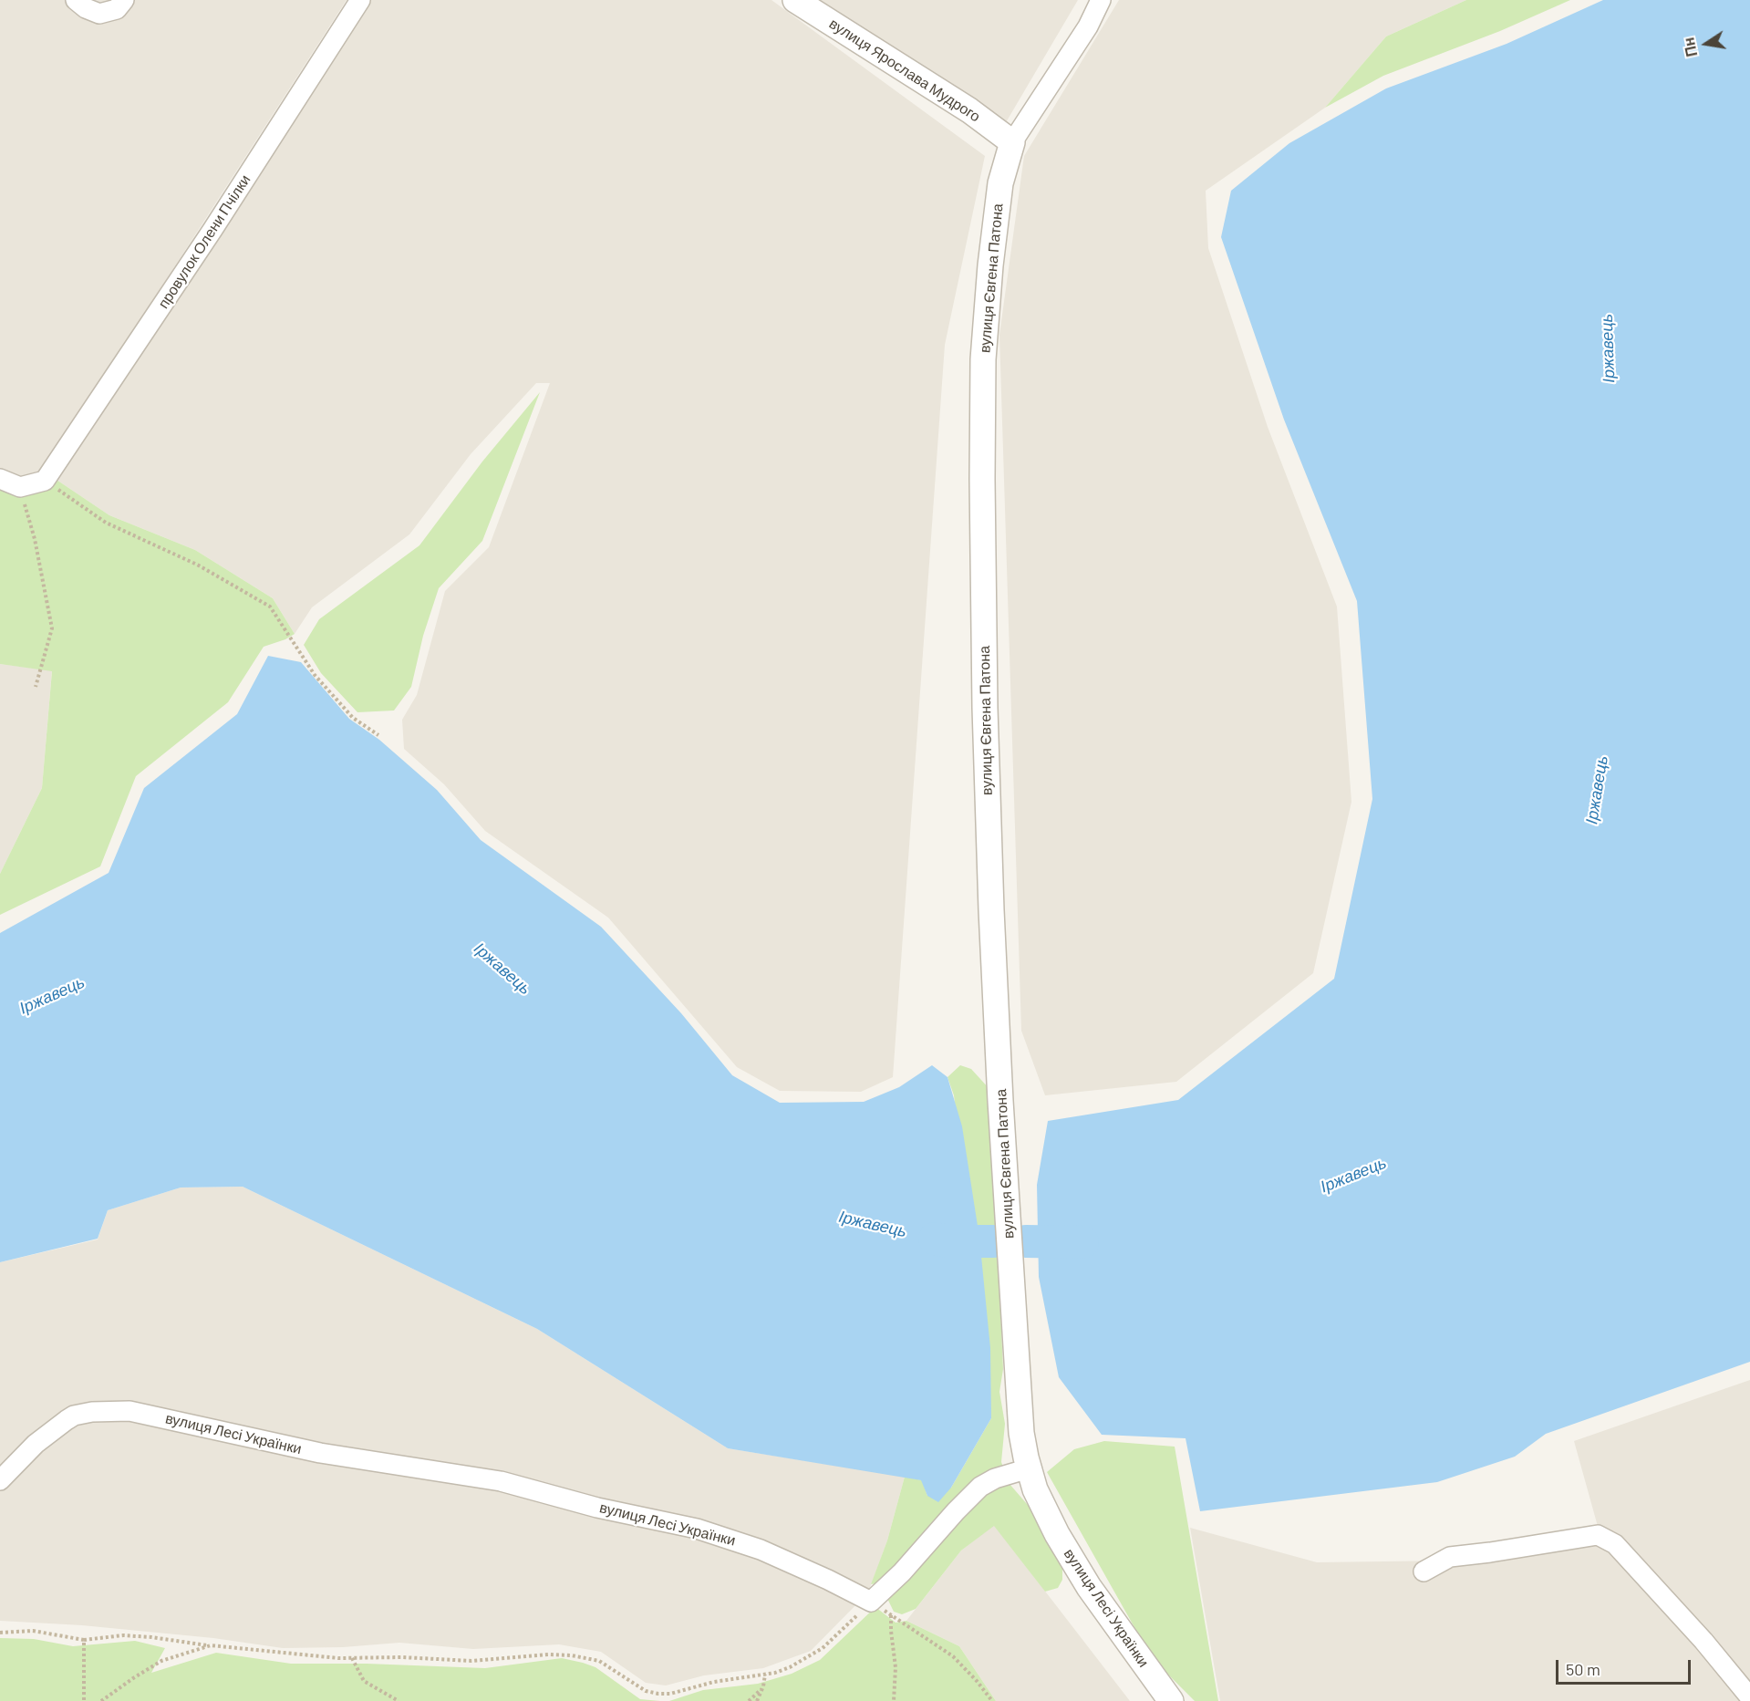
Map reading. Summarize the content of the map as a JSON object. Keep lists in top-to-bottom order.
{
  "streets": {
    "street": [
      "вулиця Ярослава Мудрого",
      "провулок Олени Пчілки",
      "вулиця Євгена Патона",
      "вулиця Лесі Українки"
    ]
  },
  "crossings": [
    ["вулиця Ярослава Мудрого", "вулиця Євгена Патона"],
    ["вулиця Євгена Патона", "вулиця Лесі Українки"]
  ],
  "water": ["Іржавець"],
  "scale_bar": "50 m",
  "north": "left"
}
